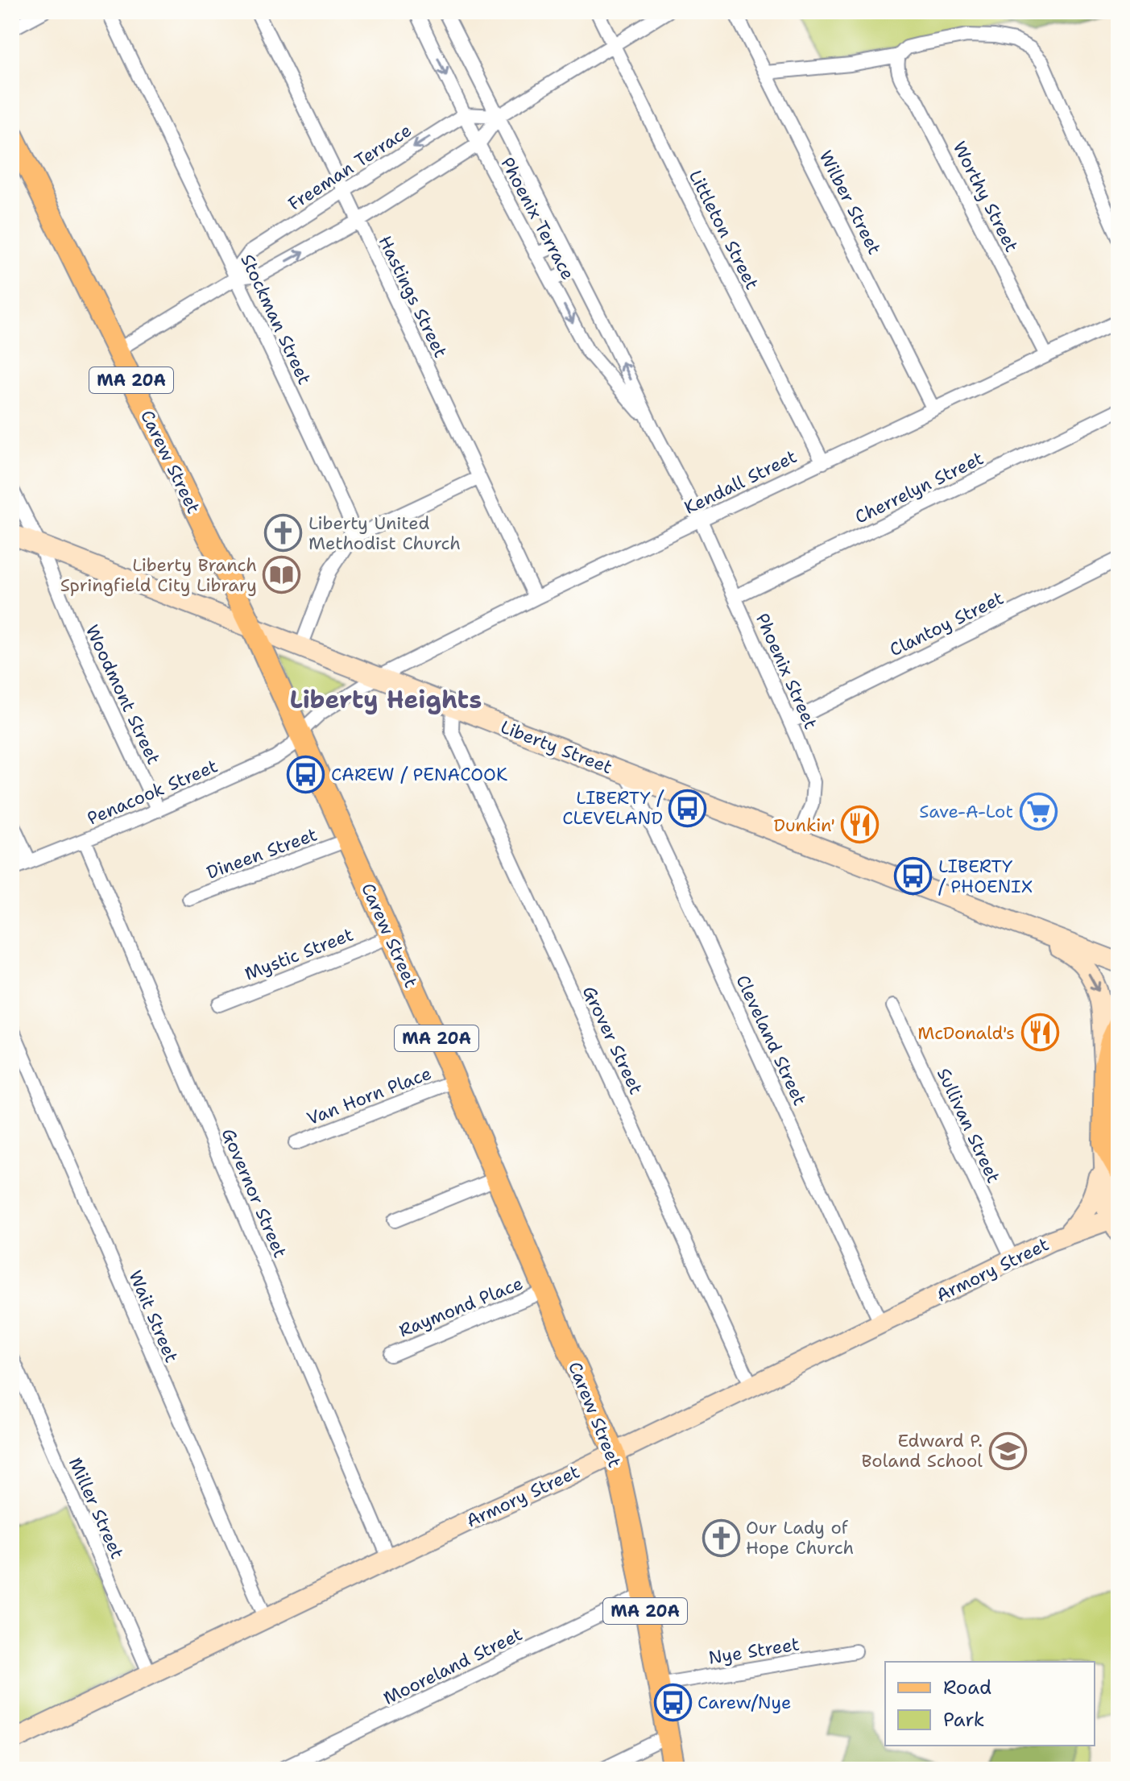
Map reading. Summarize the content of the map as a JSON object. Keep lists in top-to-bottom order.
{
  "streets": {
    "main road": [
      "MA 20A",
      "Carew Street",
      "Liberty Street",
      "Armory Street"
    ],
    "street": [
      "Freeman Terrace",
      "Worthy Street",
      "Wilber Street",
      "Phoenix Terrace",
      "Littleton Street",
      "Hastings Street",
      "Stockman Street",
      "Kendall Street",
      "Cherrelyn Street",
      "Clantoy Street",
      "Phoenix Street",
      "Woodmont Street",
      "Penacook Street",
      "Dineen Street",
      "Mystic Street",
      "Grover Street",
      "Cleveland Street",
      "Van Horn Place",
      "Sullivan Street",
      "Governor Street",
      "Raymond Place",
      "Wait Street",
      "Miller Street",
      "Nye Street",
      "Mooreland Street"
    ]
  },
  "crossings": [
    ["Freeman Terrace", "Phoenix Terrace"],
    ["Freeman Terrace", "Littleton Street"],
    ["Freeman Terrace", "Hastings Street"],
    ["Freeman Terrace", "Stockman Street"],
    ["Freeman Terrace", "Carew Street"],
    ["Worthy Street", "Kendall Street"],
    ["Wilber Street", "Kendall Street"],
    ["Phoenix Terrace", "Kendall Street"],
    ["Phoenix Terrace", "Phoenix Street"],
    ["Littleton Street", "Kendall Street"],
    ["Hastings Street", "Kendall Street"],
    ["Carew Street", "Liberty Street"],
    ["Carew Street", "Penacook Street"],
    ["Carew Street", "Dineen Street"],
    ["Carew Street", "Mystic Street"],
    ["Carew Street", "Van Horn Place"],
    ["Carew Street", "Armory Street"],
    ["Carew Street", "Raymond Place"],
    ["Carew Street", "Nye Street"],
    ["Carew Street", "Mooreland Street"],
    ["Kendall Street", "Phoenix Street"],
    ["Kendall Street", "Liberty Street"],
    ["Kendall Street", "Penacook Street"],
    ["Cherrelyn Street", "Phoenix Street"],
    ["Clantoy Street", "Phoenix Street"],
    ["Phoenix Street", "Liberty Street"],
    ["Woodmont Street", "Liberty Street"],
    ["Woodmont Street", "Penacook Street"],
    ["Liberty Street", "Penacook Street"],
    ["Liberty Street", "Grover Street"],
    ["Liberty Street", "Cleveland Street"],
    ["Penacook Street", "Governor Street"],
    ["Grover Street", "Armory Street"],
    ["Cleveland Street", "Armory Street"],
    ["Sullivan Street", "Armory Street"],
    ["Governor Street", "Armory Street"],
    ["Armory Street", "Wait Street"],
    ["Armory Street", "Miller Street"]
  ],
  "districts": ["Liberty Heights"],
  "places": {
    "church": ["Liberty United Methodist Church", "Our Lady of Hope Church"],
    "library": ["Liberty Branch Springfield City Library"],
    "bus stop": [
      "CAREW / PENACOOK",
      "LIBERTY / CLEVELAND",
      "LIBERTY / PHOENIX",
      "Carew/Nye"
    ],
    "supermarket": ["Save-A-Lot"],
    "restaurant": ["Dunkin'", "McDonald's"],
    "school or university": ["Edward P. Boland School"]
  },
  "legend": ["Road", "Park"]
}
